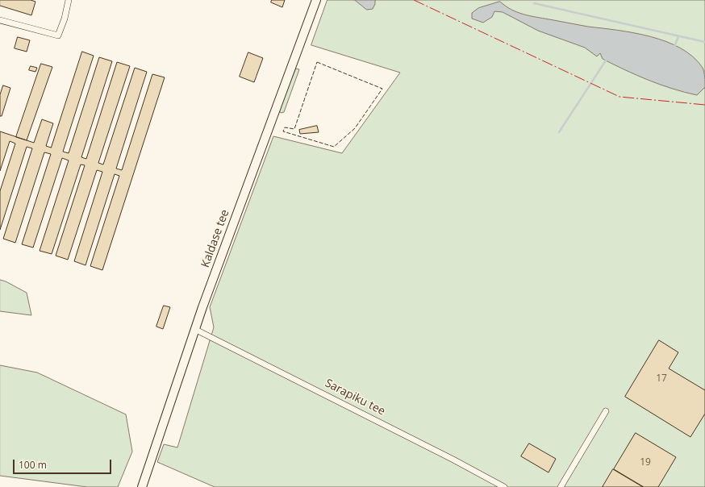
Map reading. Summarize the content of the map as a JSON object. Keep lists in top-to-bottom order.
{
  "streets": {
    "street": ["Kaldase tee", "Sarapiku tee"]
  },
  "crossings": [
    ["Kaldase tee", "Sarapiku tee"]
  ],
  "house_numbers": ["17", "19"],
  "scale_bar": "100 m"
}
